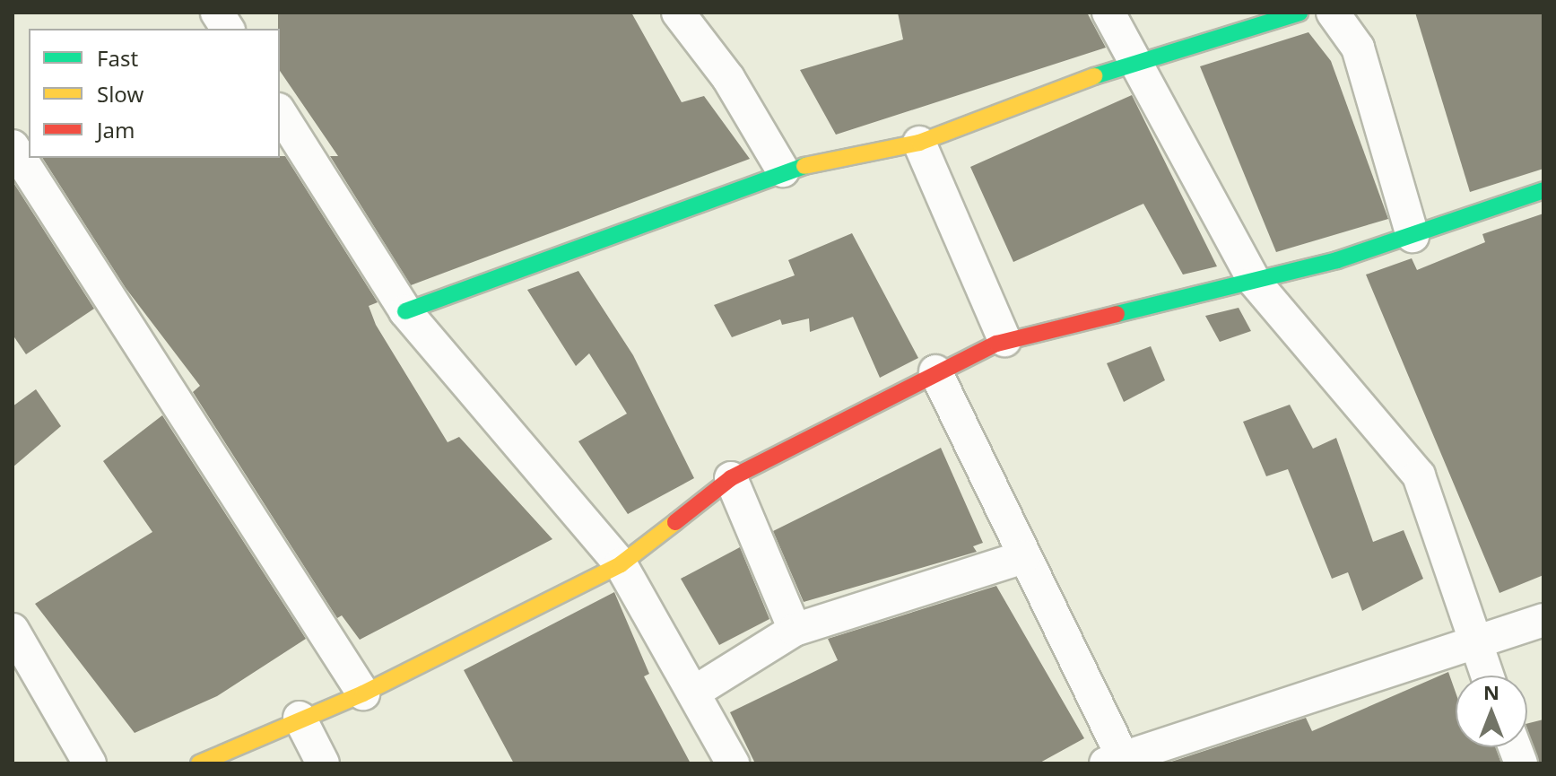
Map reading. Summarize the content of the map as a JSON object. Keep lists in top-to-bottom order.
{
  "legend": ["Fast", "Slow", "Jam"],
  "north": "top"
}
